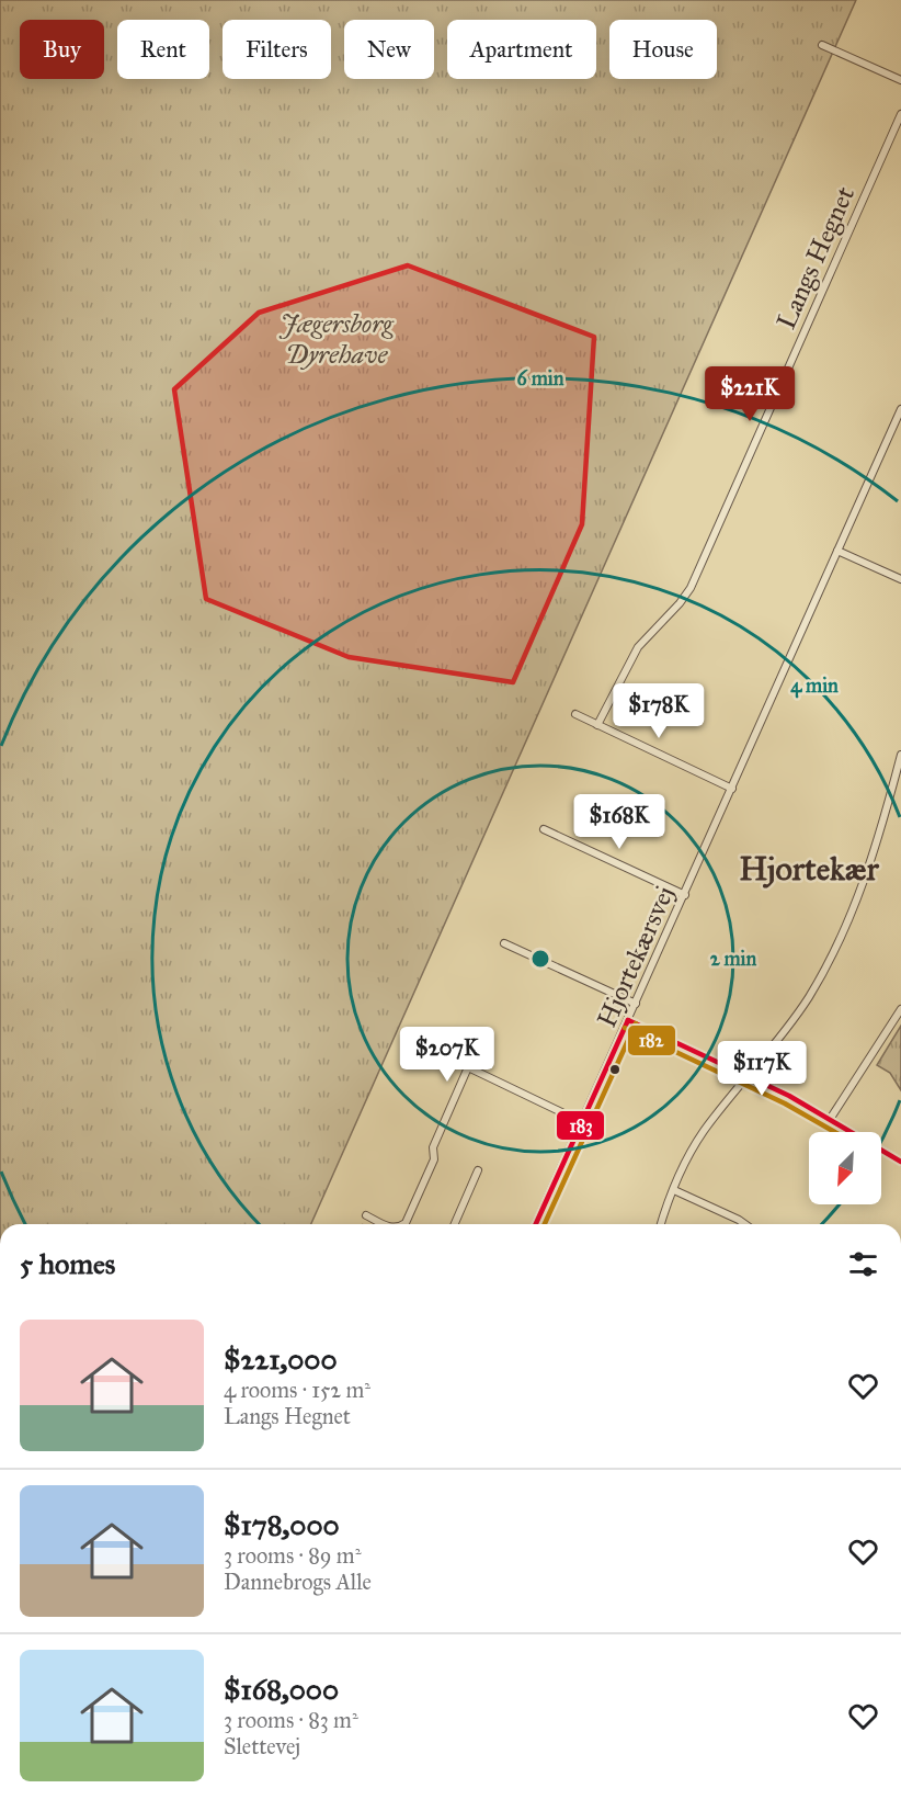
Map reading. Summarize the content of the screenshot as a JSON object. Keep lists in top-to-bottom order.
{
  "streets": {
    "street": ["Langs Hegnet", "Hjortekærsvej"]
  },
  "districts": ["Hjortekær"],
  "parks": ["Jægersborg Dyrehave"],
  "lines": ["transit line 183", "transit line 182"],
  "north": "bottom left",
  "page": {
    "chip": [
      "Buy",
      "Rent",
      "Filters",
      "New",
      "Apartment",
      "House"
    ],
    "price": [
      "$221K",
      "$178K",
      "$168K",
      "$207K",
      "$117K"
    ],
    "heading": "5 homes",
    "list": [
      {
        "name": "$221,000",
        "note": "4 rooms · 152 m² · Langs Hegnet"
      },
      {
        "name": "$178,000",
        "note": "3 rooms · 89 m² · Dannebrogs Alle"
      },
      {
        "name": "$168,000",
        "note": "3 rooms · 83 m² · Slettevej"
      }
    ]
  },
  "rings": ["6 min", "4 min", "2 min"]
}
